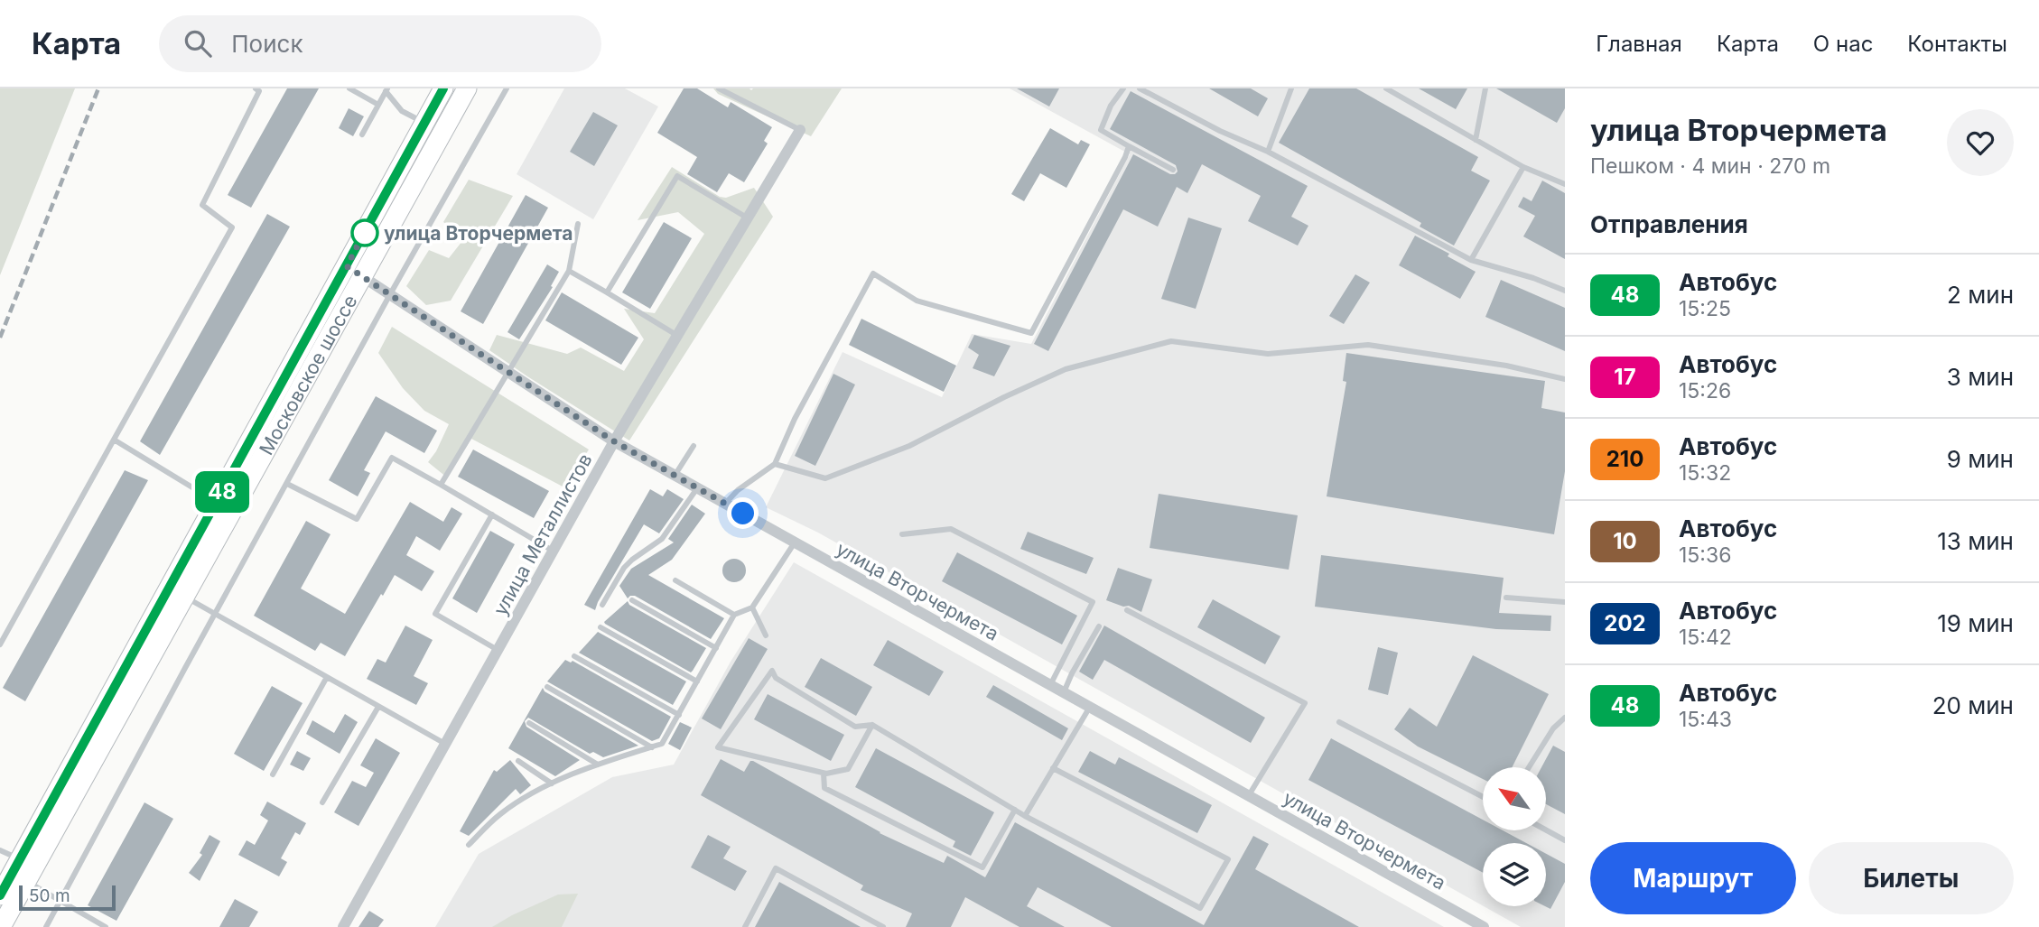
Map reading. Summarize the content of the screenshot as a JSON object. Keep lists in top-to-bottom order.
{
  "streets": {
    "main road": ["Московское шоссе"],
    "street": ["улица Металлистов", "улица Вторчермета"]
  },
  "crossings": [
    ["Московское шоссе", "улица Вторчермета"],
    ["улица Металлистов", "улица Вторчермета"]
  ],
  "places": ["улица Вторчермета"],
  "lines": ["bus line 48"],
  "scale_bar": "50 m",
  "north": "top left",
  "page": {
    "header": "Карта",
    "search": "Поиск",
    "nav": [
      "Главная",
      "Карта",
      "О нас",
      "Контакты"
    ],
    "on_map": "48",
    "heading": [
      ["улица Вторчермета", "Пешком · 4 мин · 270 m"],
      "Отправления"
    ],
    "list": [
      {
        "mark": "48",
        "name": "Автобус",
        "note": "15:25",
        "value": "2 мин"
      },
      {
        "mark": "17",
        "name": "Автобус",
        "note": "15:26",
        "value": "3 мин"
      },
      {
        "mark": "210",
        "name": "Автобус",
        "note": "15:32",
        "value": "9 мин"
      },
      {
        "mark": "10",
        "name": "Автобус",
        "note": "15:36",
        "value": "13 мин"
      },
      {
        "mark": "202",
        "name": "Автобус",
        "note": "15:42",
        "value": "19 мин"
      },
      {
        "mark": "48",
        "name": "Автобус",
        "note": "15:43",
        "value": "20 мин"
      }
    ],
    "buttons": ["Маршрут", "Билеты"],
    "scale": "50 m"
  }
}
